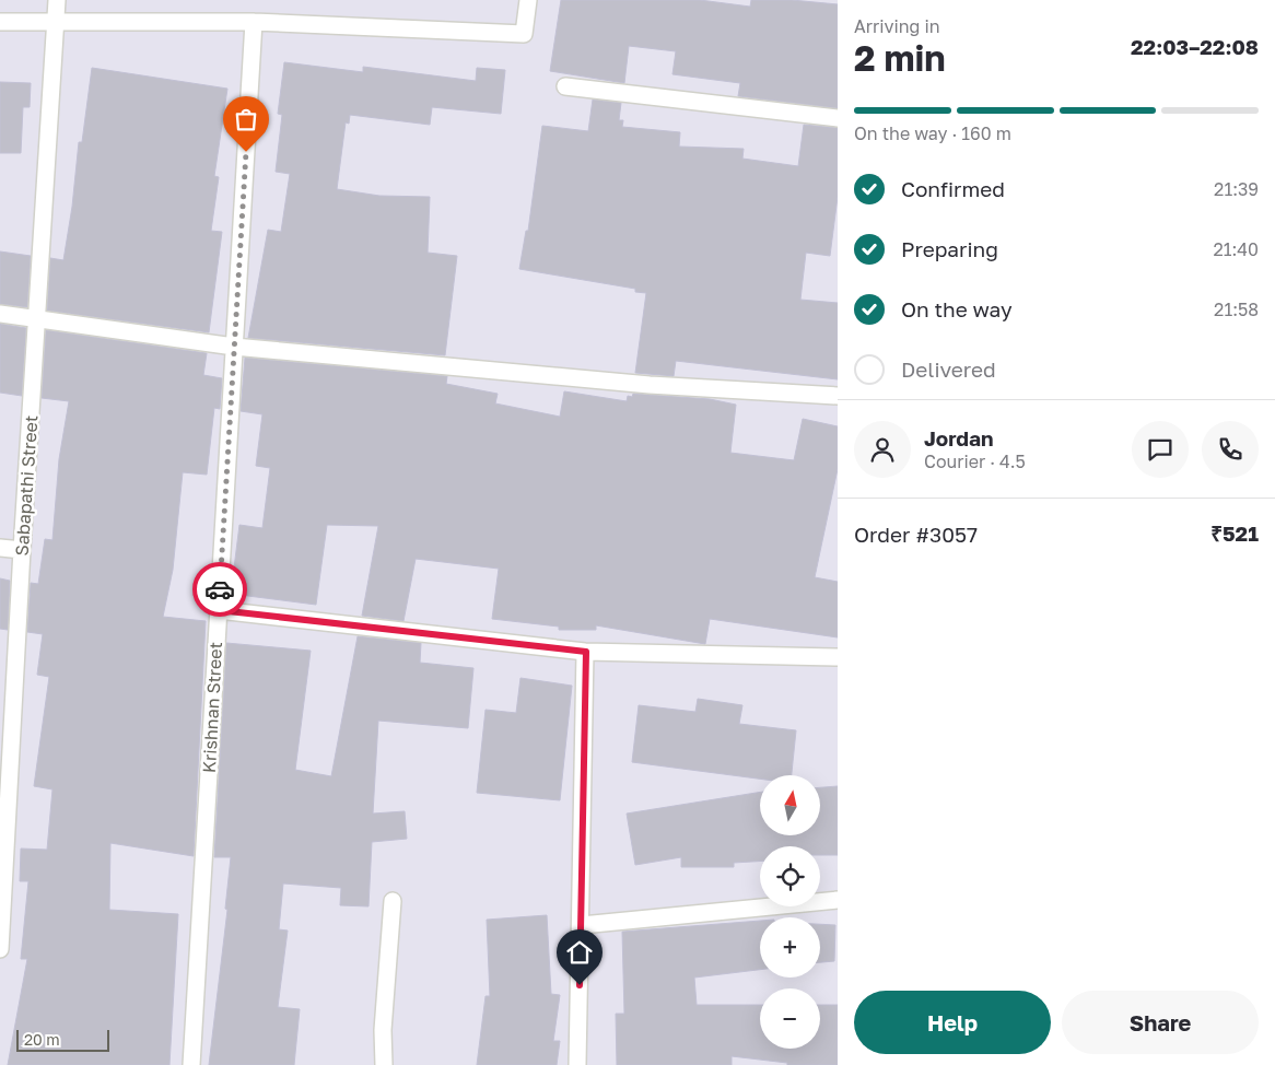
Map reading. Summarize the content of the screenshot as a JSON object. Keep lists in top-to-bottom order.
{
  "streets": {
    "street": ["Sabapathi Street", "Krishnan Street"]
  },
  "scale_bar": "20 m",
  "north": "top",
  "page": {
    "heading": ["2 min", "Arriving in", "22:03–22:08"],
    "panel": [
      "Jordan",
      "Courier · 4.5",
      "Order #3057",
      "₹521"
    ],
    "bar": "On the way · 160 m",
    "list": [
      ["Confirmed", "21:39"],
      ["Preparing", "21:40"],
      ["On the way", "21:58"],
      "Delivered"
    ],
    "map_buttons": ["+", "−"],
    "buttons": ["Help", "Share"],
    "scale": "20 m"
  }
}
